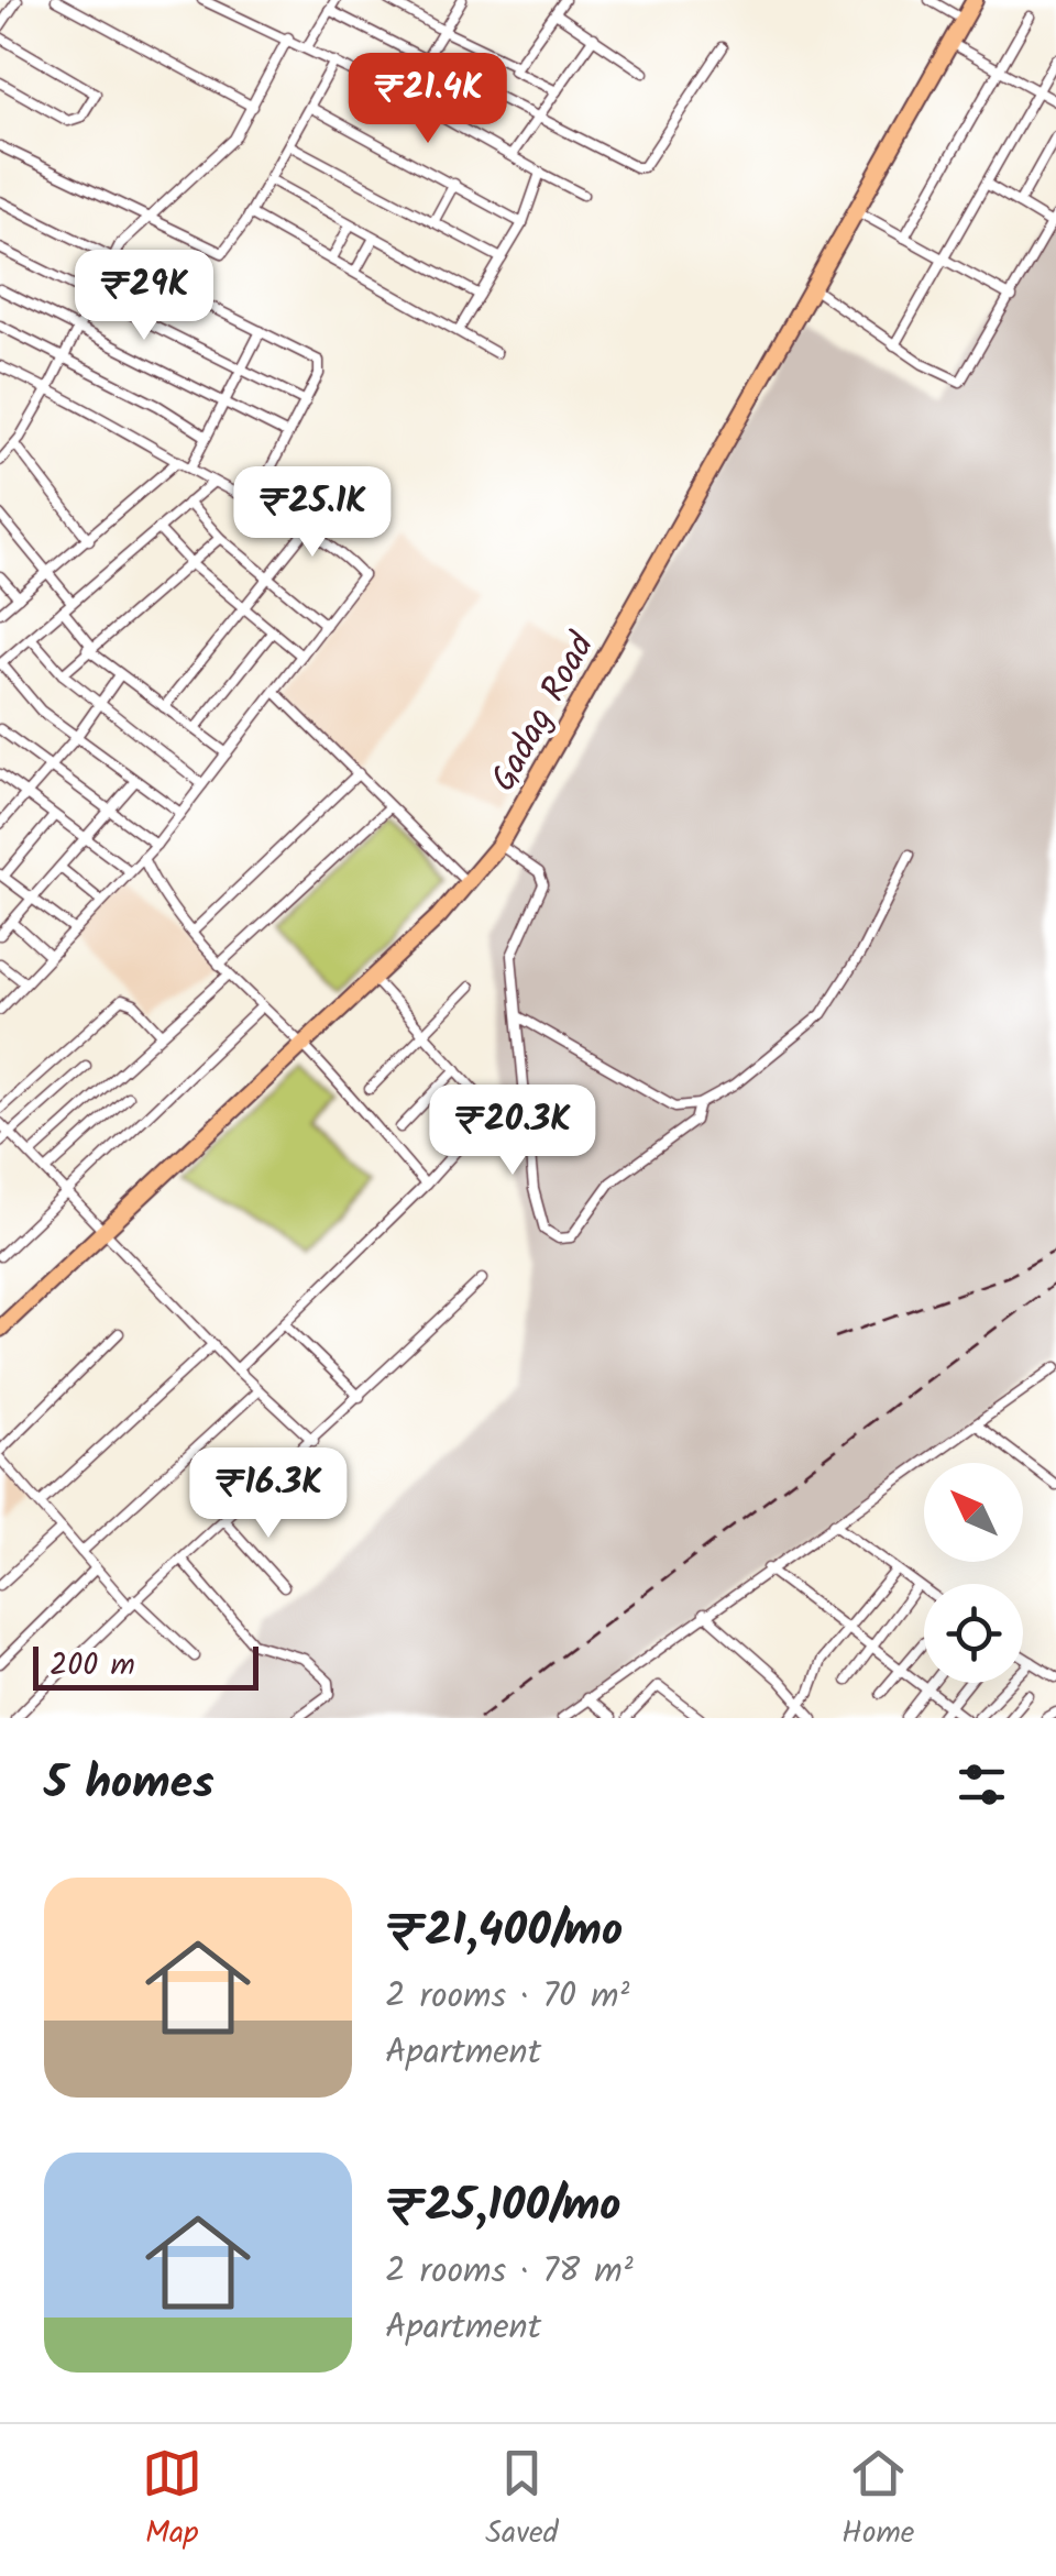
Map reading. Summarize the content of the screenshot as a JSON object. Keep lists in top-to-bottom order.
{
  "streets": {
    "highway": ["Gadag Road"]
  },
  "scale_bar": "200 m",
  "north": "top left",
  "page": {
    "price": [
      "₹21.4K",
      "₹29K",
      "₹25.1K",
      "₹20.3K",
      "₹16.3K"
    ],
    "scale": "200 m",
    "heading": "5 homes",
    "list": [
      {
        "name": "₹21,400/mo",
        "note": "2 rooms · 70 m² · Apartment"
      },
      {
        "name": "₹25,100/mo",
        "note": "2 rooms · 78 m² · Apartment"
      }
    ],
    "tabs": ["Map", "Saved", "Home"]
  }
}
